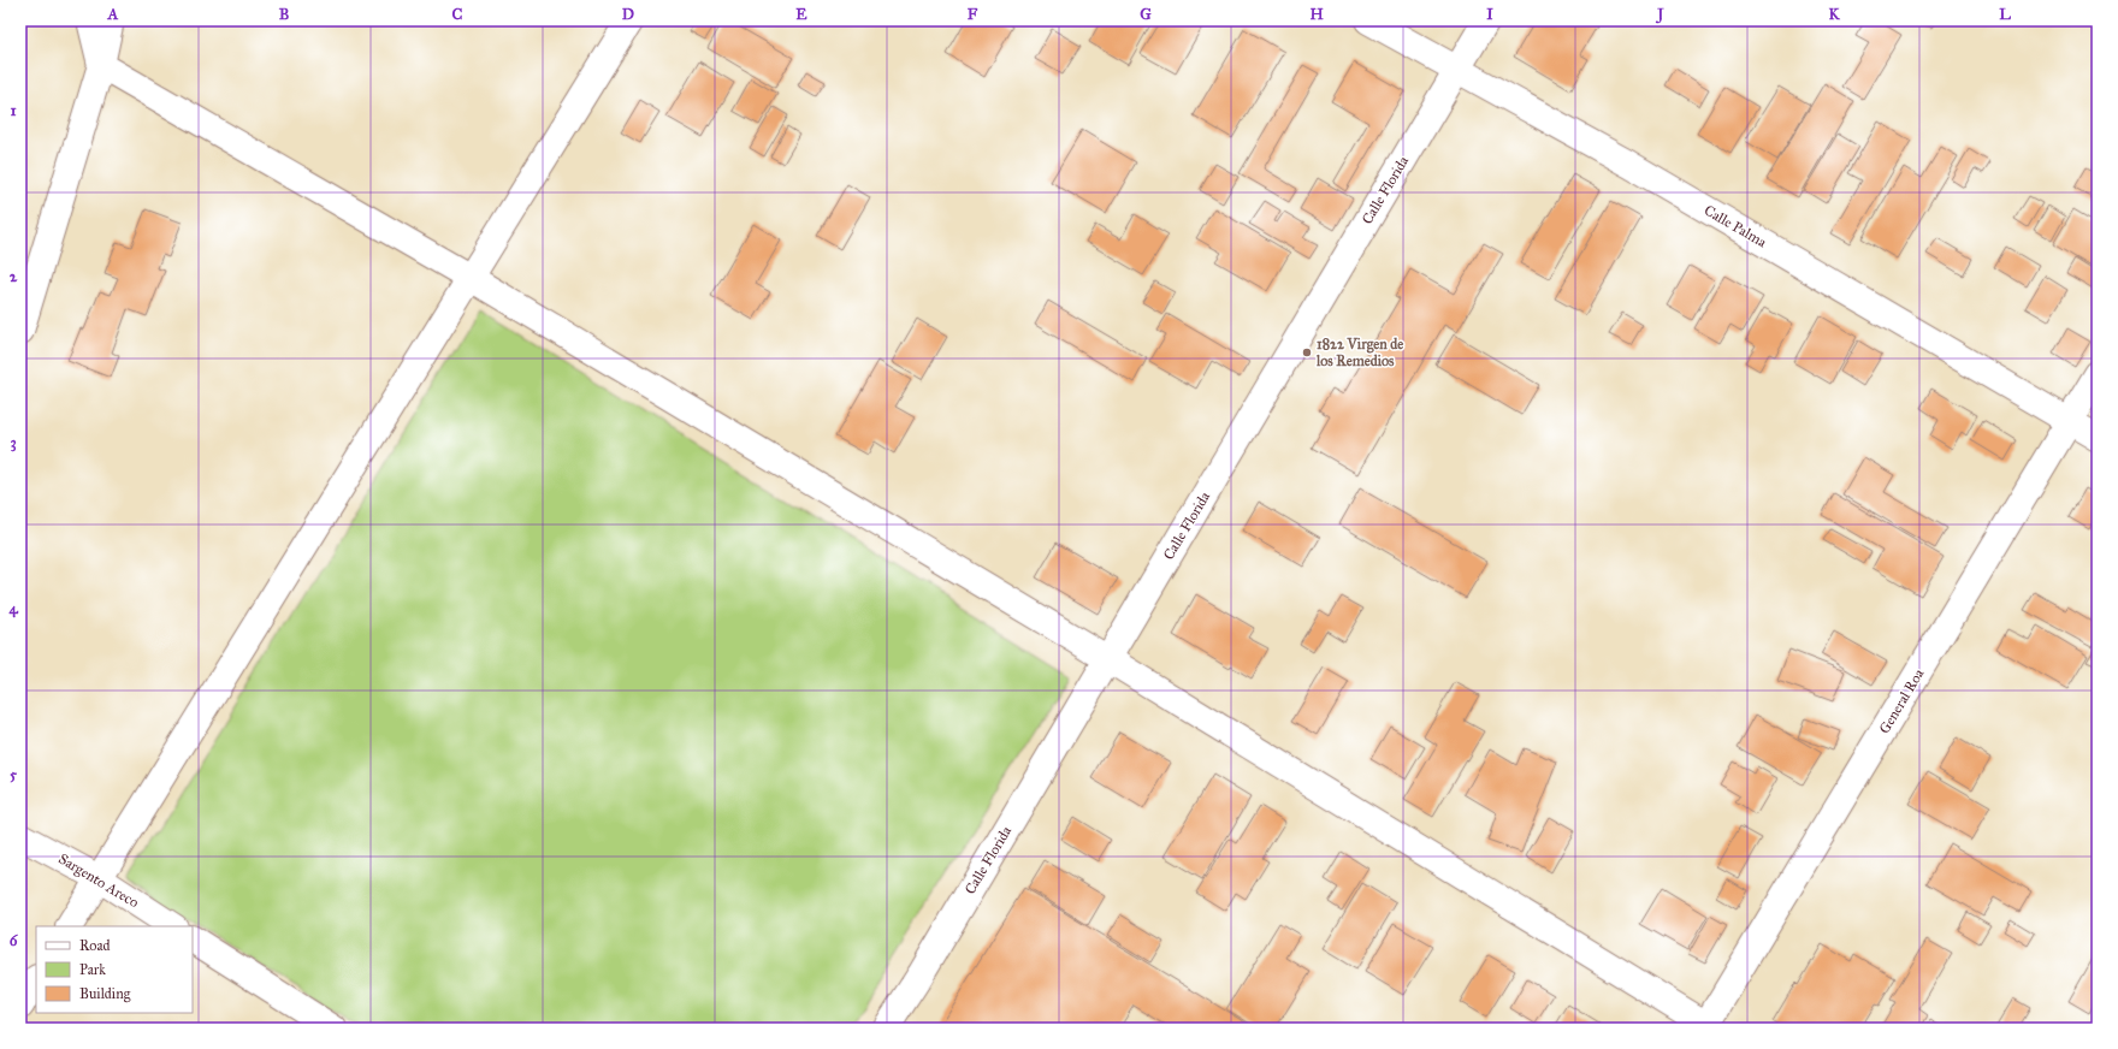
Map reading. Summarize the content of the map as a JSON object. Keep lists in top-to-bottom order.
{
  "streets": {
    "street": [
      "Calle Florida",
      "Calle Palma",
      "General Roa",
      "Sargento Areco"
    ]
  },
  "crossings": [
    ["Calle Florida", "Calle Palma"],
    ["Calle Palma", "General Roa"]
  ],
  "places": ["1822 Virgen de los Remedios"],
  "legend": ["Road", "Park", "Building"],
  "grid": {
    "columns": [
      "A",
      "B",
      "C",
      "D",
      "E",
      "F",
      "G",
      "H",
      "I",
      "J",
      "K",
      "L"
    ],
    "rows": [
      "1",
      "2",
      "3",
      "4",
      "5",
      "6"
    ]
  }
}
